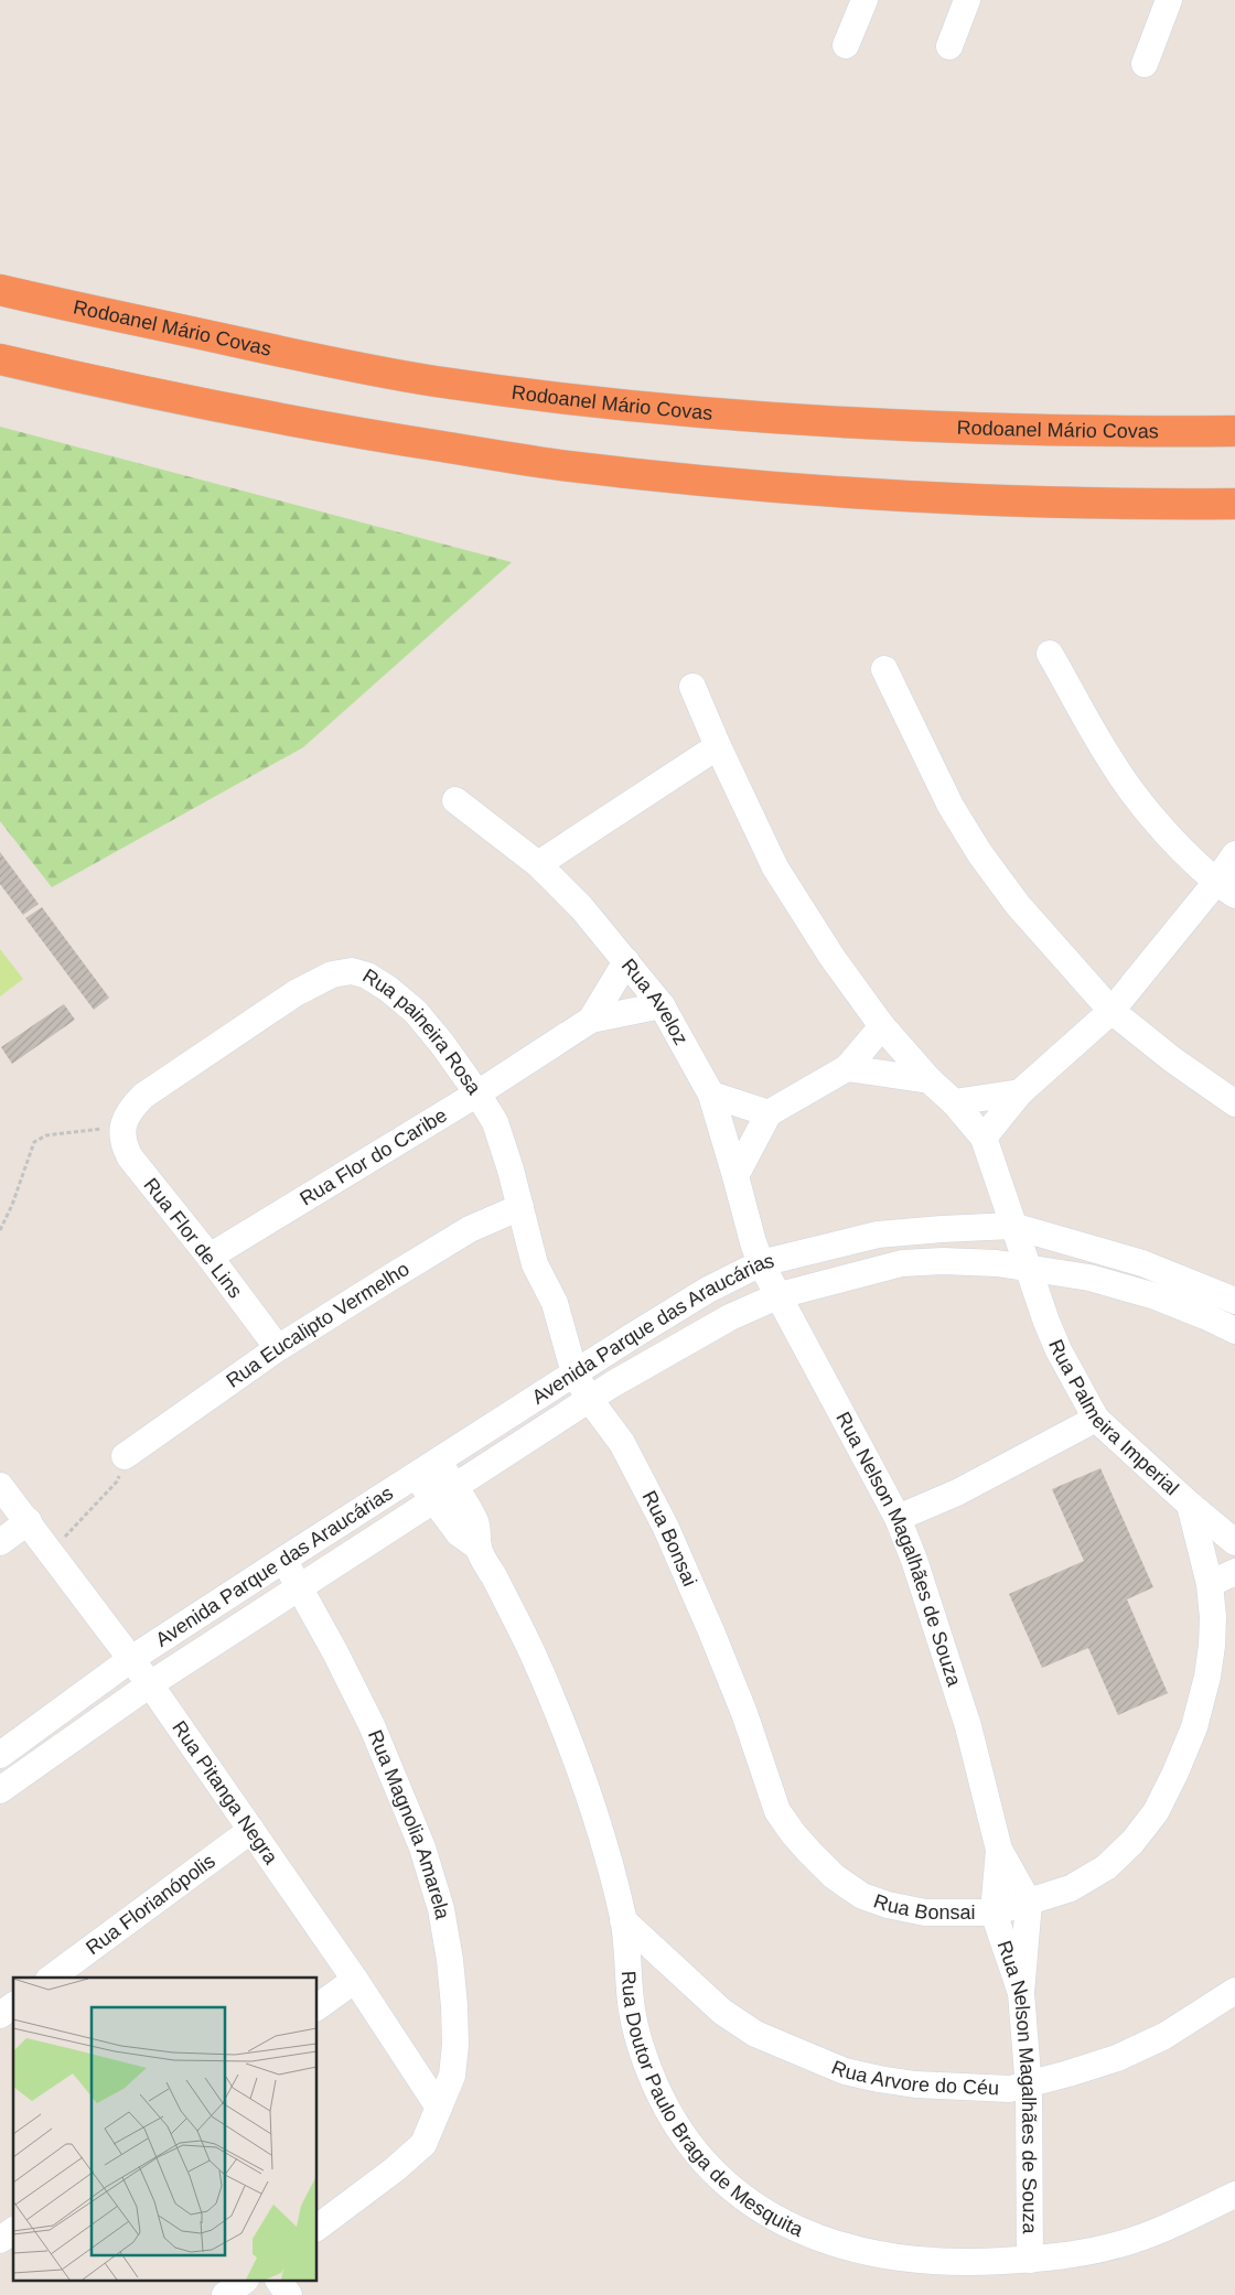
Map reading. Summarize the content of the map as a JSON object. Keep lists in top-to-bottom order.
{
  "streets": {
    "highway": ["Rodoanel Mário Covas"],
    "street": [
      "Rua Aveloz",
      "Rua paineira Rosa",
      "Rua Flor do Caribe",
      "Rua Flor de Lins",
      "Rua Eucalipto Vermelho",
      "Avenida Parque das Araucárias",
      "Rua Palmeira Imperial",
      "Rua Bonsai",
      "Rua Nelson Magalhães de Souza",
      "Rua Pitanga Negra",
      "Rua Magnolia Amarela",
      "Rua Florianópolis",
      "Rua Arvore do Céu",
      "Rua Doutor Paulo Braga de Mesquita"
    ]
  },
  "crossings": [
    ["Rua Aveloz", "Avenida Parque das Araucárias"],
    ["Rua Aveloz", "Rua Nelson Magalhães de Souza"],
    ["Rua paineira Rosa", "Rua Flor do Caribe"],
    ["Rua paineira Rosa", "Rua Flor de Lins"],
    ["Rua paineira Rosa", "Rua Eucalipto Vermelho"],
    ["Rua Flor do Caribe", "Rua Flor de Lins"],
    ["Rua Flor de Lins", "Rua Eucalipto Vermelho"],
    ["Avenida Parque das Araucárias", "Rua Palmeira Imperial"],
    ["Avenida Parque das Araucárias", "Rua Nelson Magalhães de Souza"],
    ["Avenida Parque das Araucárias", "Rua Pitanga Negra"],
    ["Avenida Parque das Araucárias", "Rua Magnolia Amarela"],
    ["Avenida Parque das Araucárias", "Rua Doutor Paulo Braga de Mesquita"],
    ["Rua Palmeira Imperial", "Rua Bonsai"],
    ["Rua Bonsai", "Rua Nelson Magalhães de Souza"],
    ["Rua Nelson Magalhães de Souza", "Rua Arvore do Céu"],
    ["Rua Nelson Magalhães de Souza", "Rua Doutor Paulo Braga de Mesquita"],
    ["Rua Pitanga Negra", "Rua Magnolia Amarela"],
    ["Rua Pitanga Negra", "Rua Florianópolis"],
    ["Rua Arvore do Céu", "Rua Doutor Paulo Braga de Mesquita"]
  ]
}
